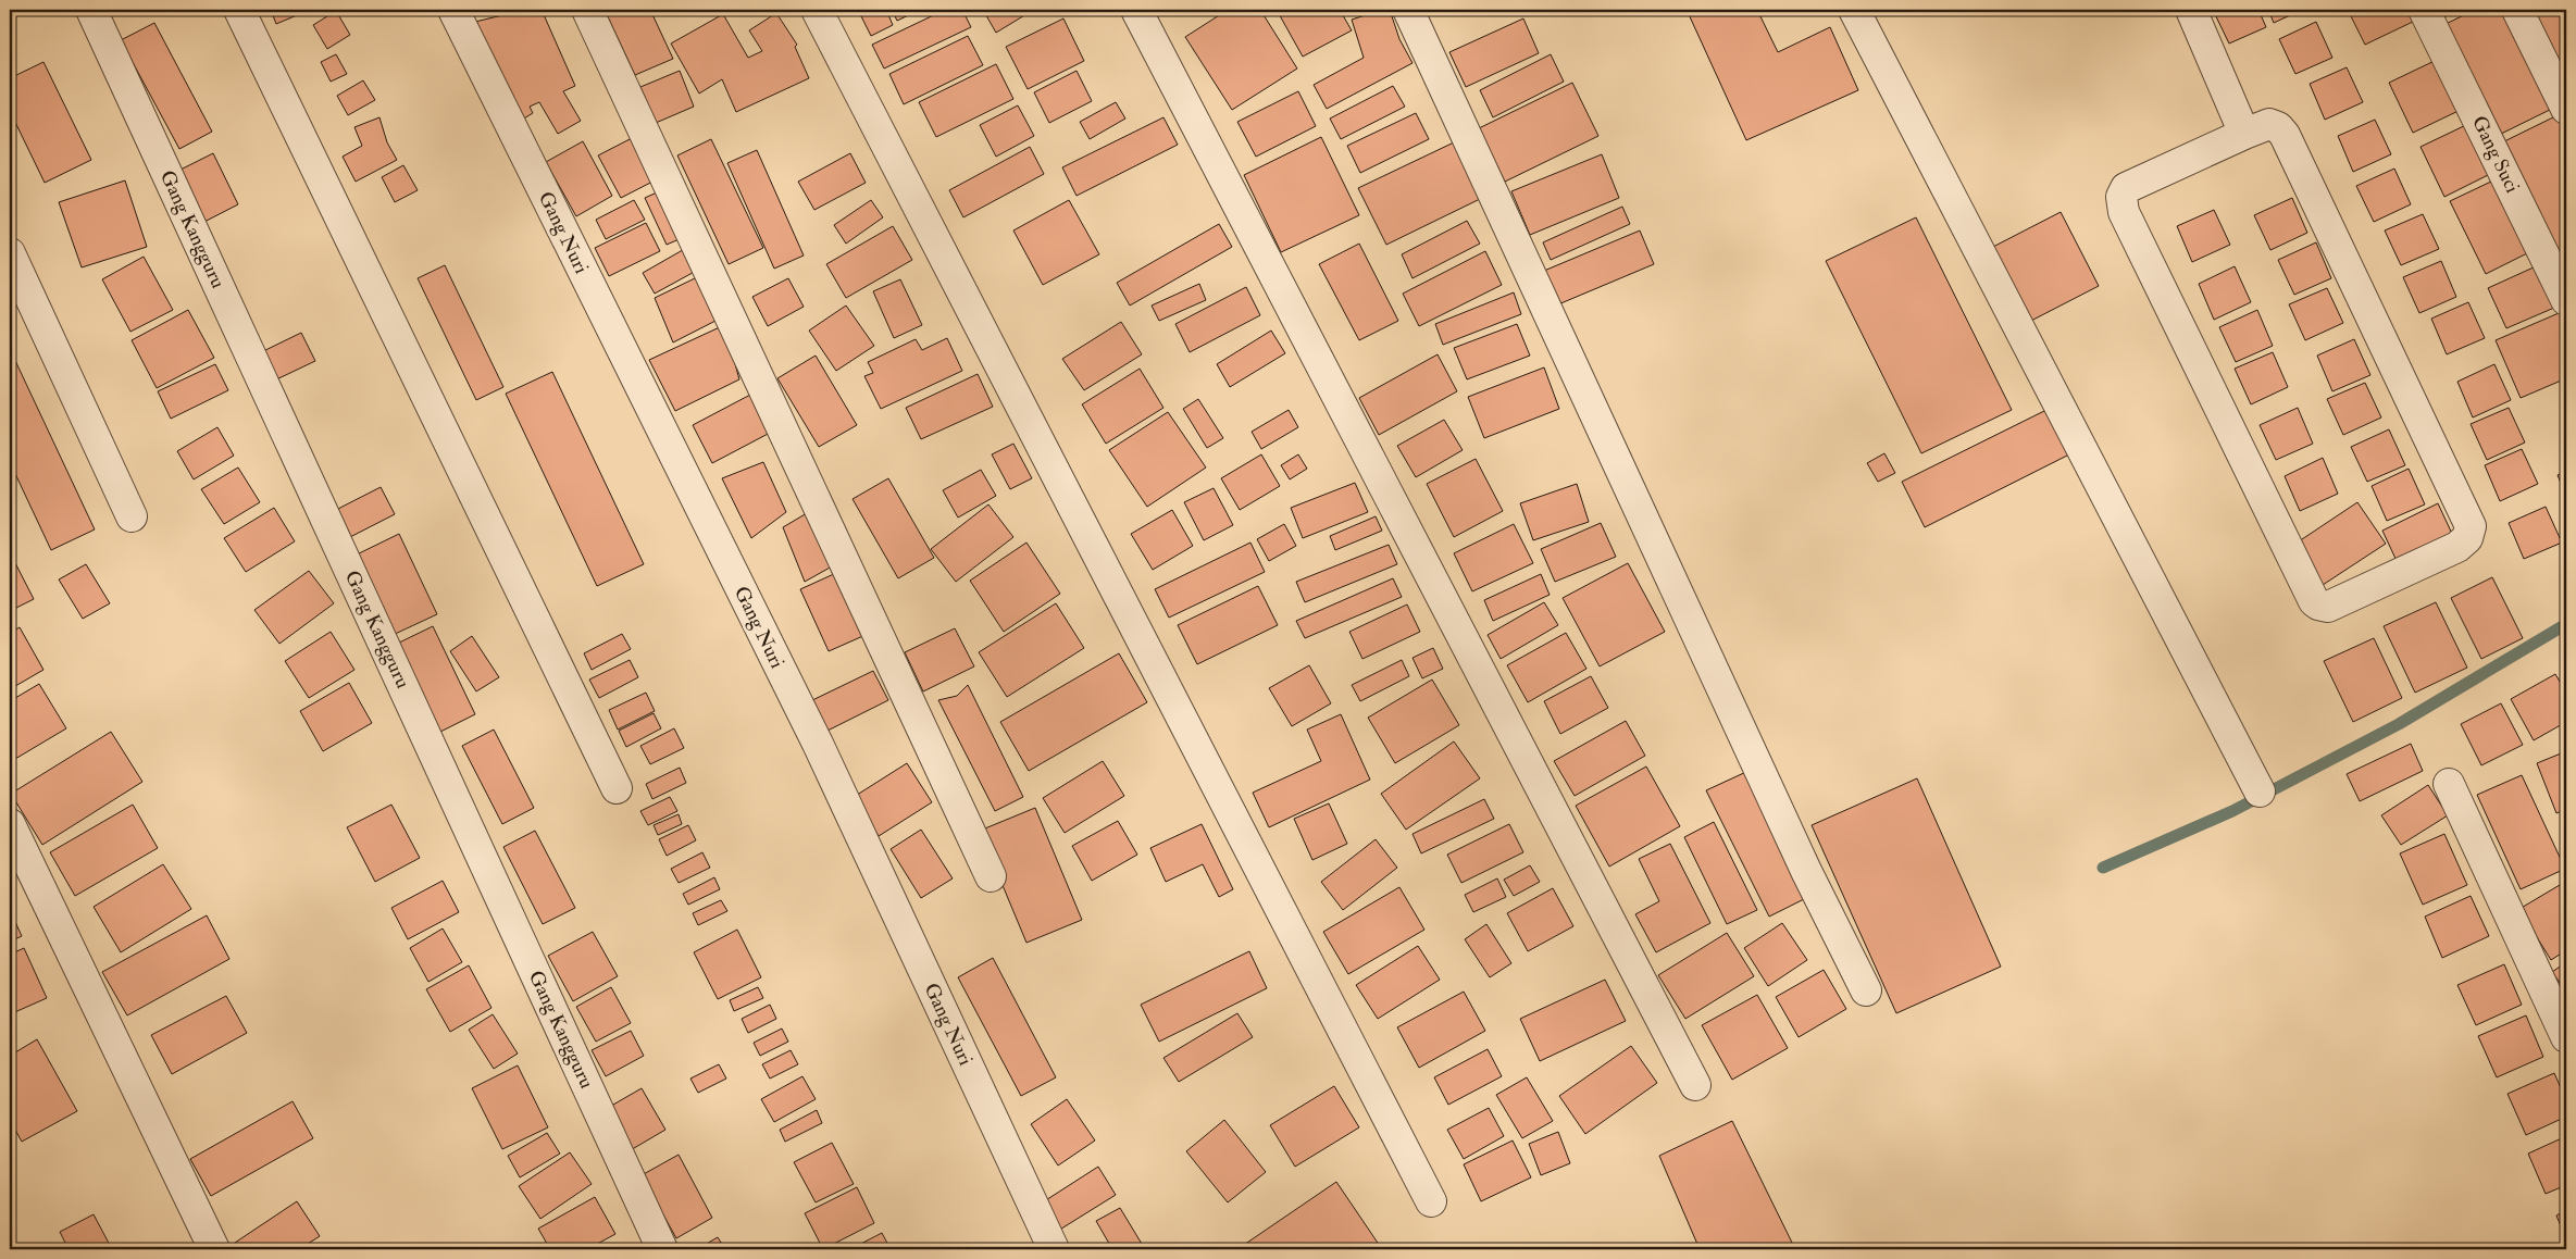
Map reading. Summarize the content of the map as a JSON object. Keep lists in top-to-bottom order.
{
  "streets": {
    "street": ["Gang Suci", "Gang Kangguru", "Gang Nuri"]
  }
}
